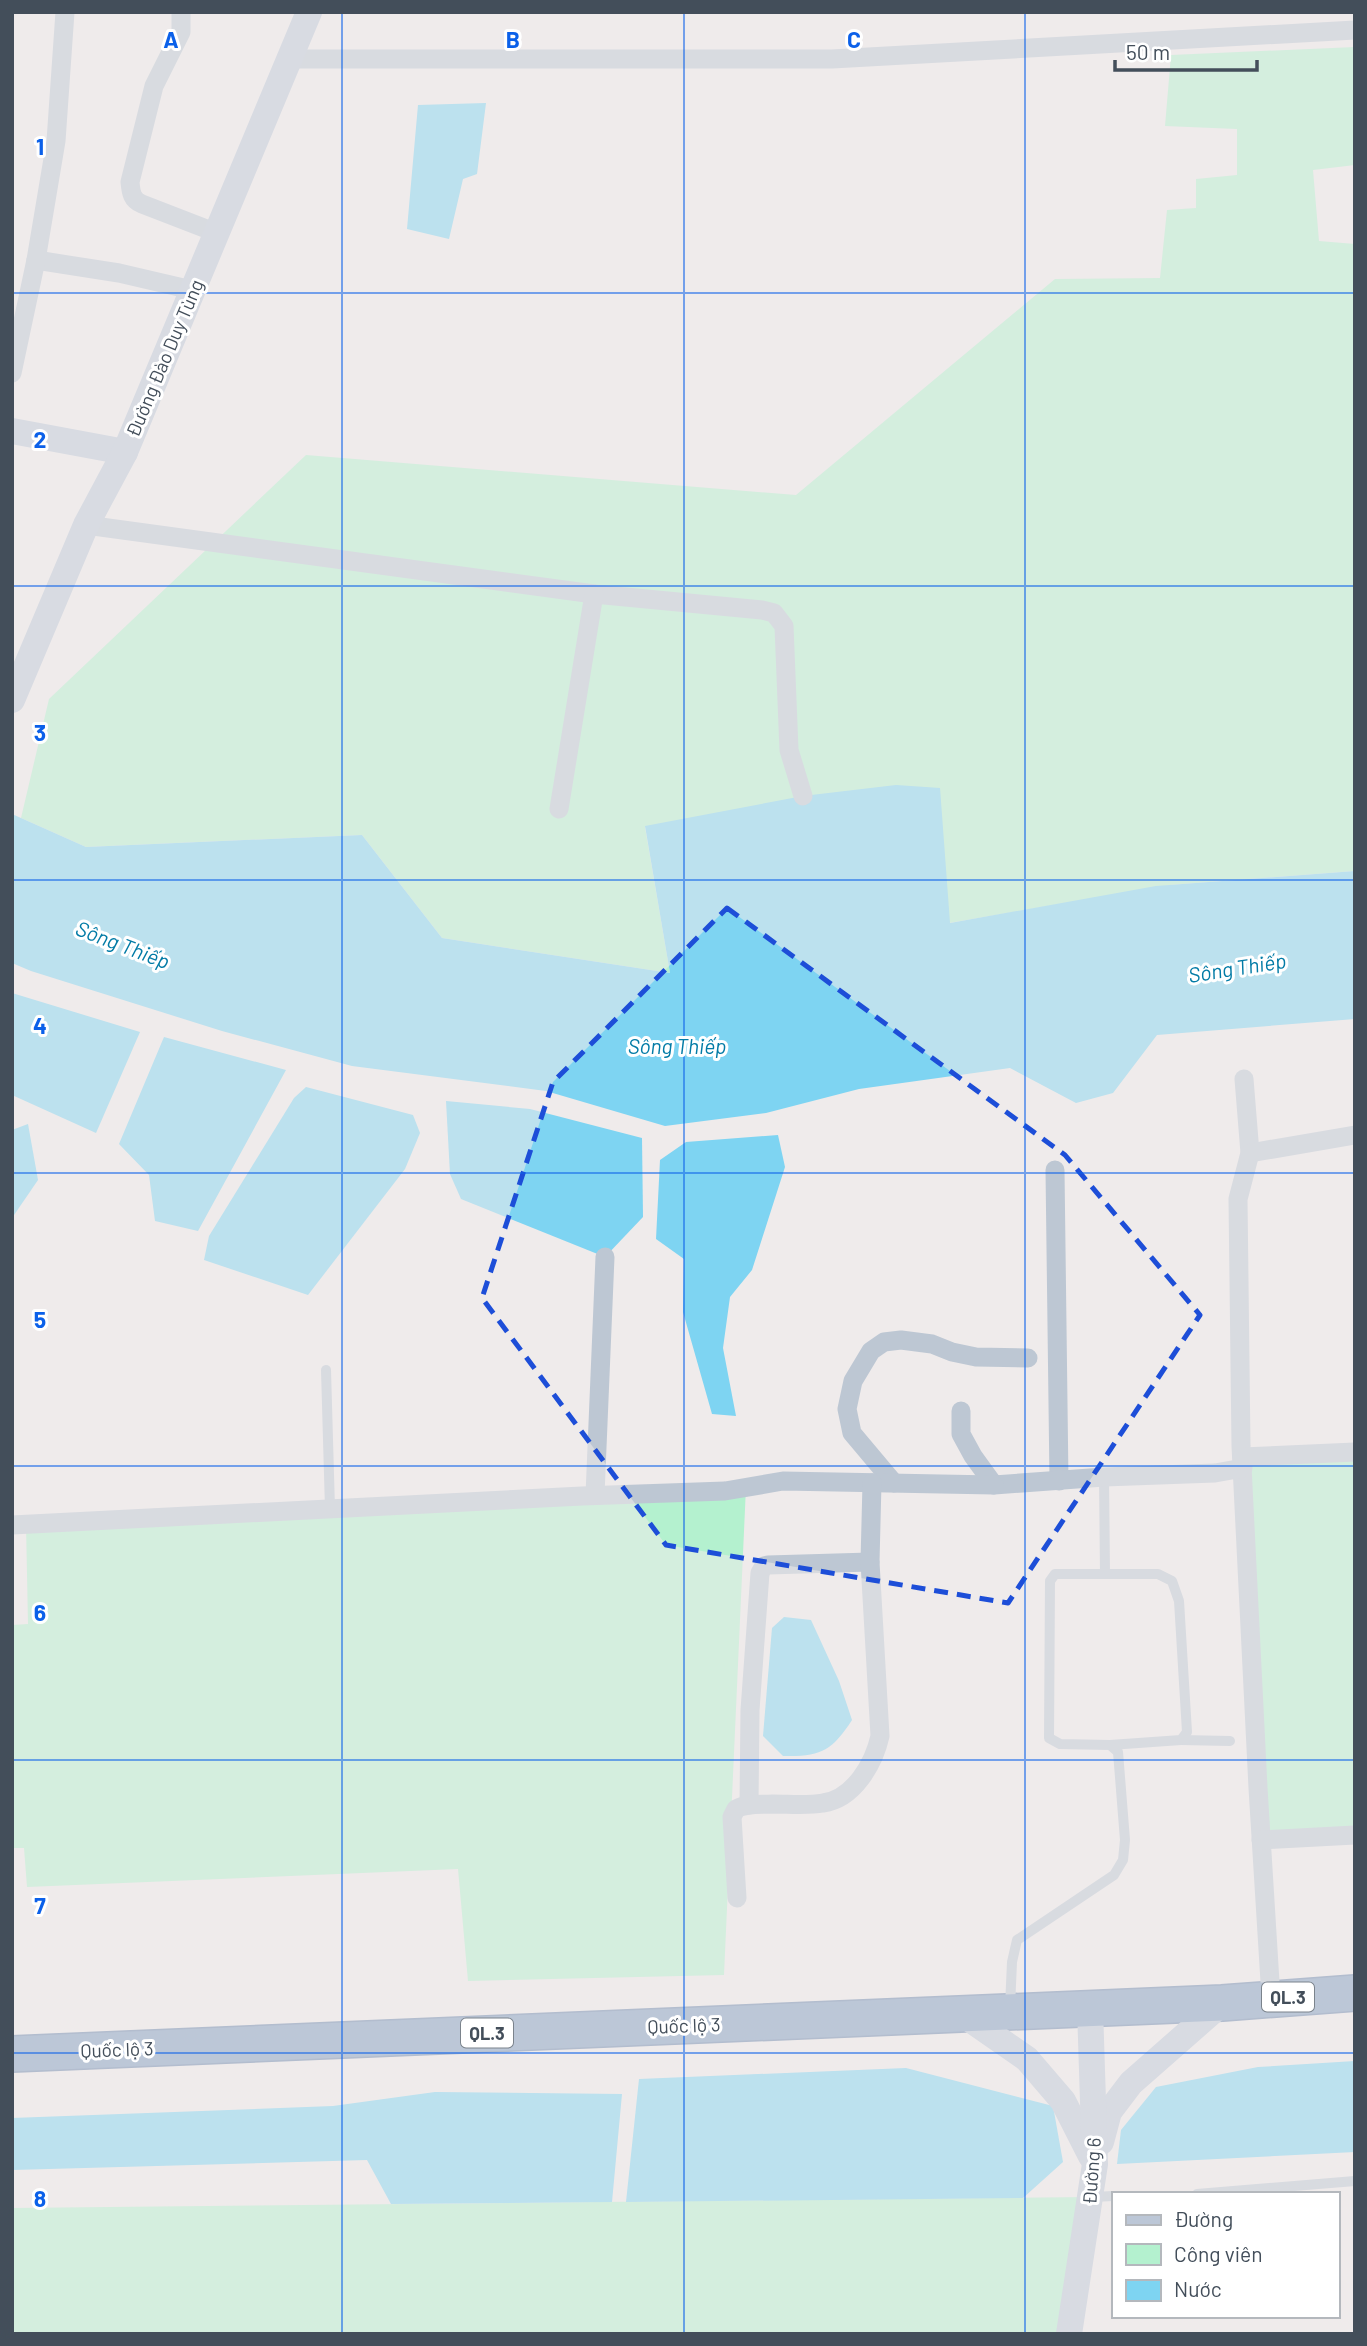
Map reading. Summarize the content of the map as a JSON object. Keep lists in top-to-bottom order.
{
  "streets": {
    "highway": ["QL.3", "Quốc lộ 3"],
    "street": ["Đường Đào Duy Tùng", "Đường 6"]
  },
  "crossings": [
    ["Quốc lộ 3", "Đường 6"]
  ],
  "water": ["Sông Thiếp"],
  "legend": ["Đường", "Công viên", "Nước"],
  "scale_bar": "50 m",
  "grid": {
    "columns": ["A", "B", "C"],
    "rows": [
      "1",
      "2",
      "3",
      "4",
      "5",
      "6",
      "7",
      "8"
    ]
  }
}
